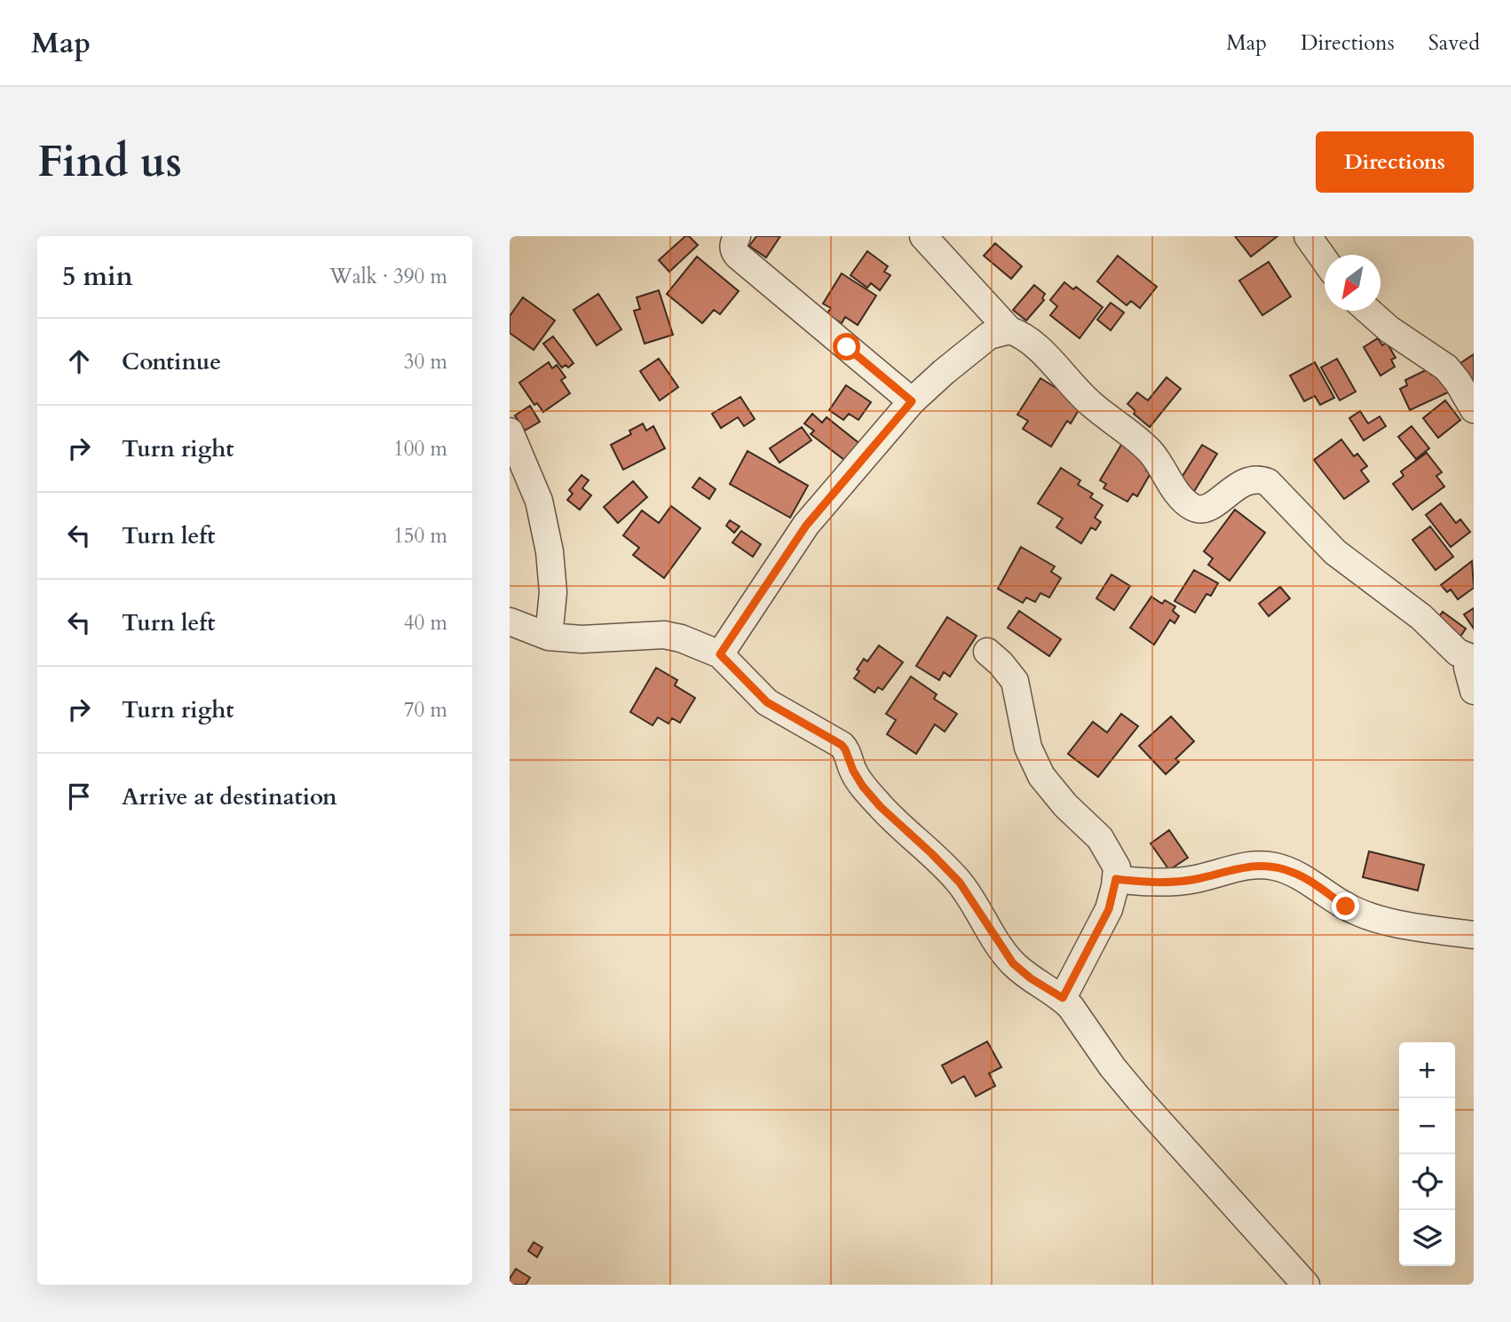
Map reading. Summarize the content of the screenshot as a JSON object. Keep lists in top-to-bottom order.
{
  "north": "bottom left",
  "page": {
    "header": "Map",
    "nav": ["Map", "Directions", "Saved"],
    "buttons": "Directions",
    "title": "Find us",
    "heading": ["5 min", "Walk · 390 m"],
    "list": [
      ["Continue", "30 m"],
      ["Turn right", "100 m"],
      ["Turn left", "150 m"],
      ["Turn left", "40 m"],
      ["Turn right", "70 m"],
      "Arrive at destination"
    ],
    "map_buttons": ["+", "−"]
  }
}
